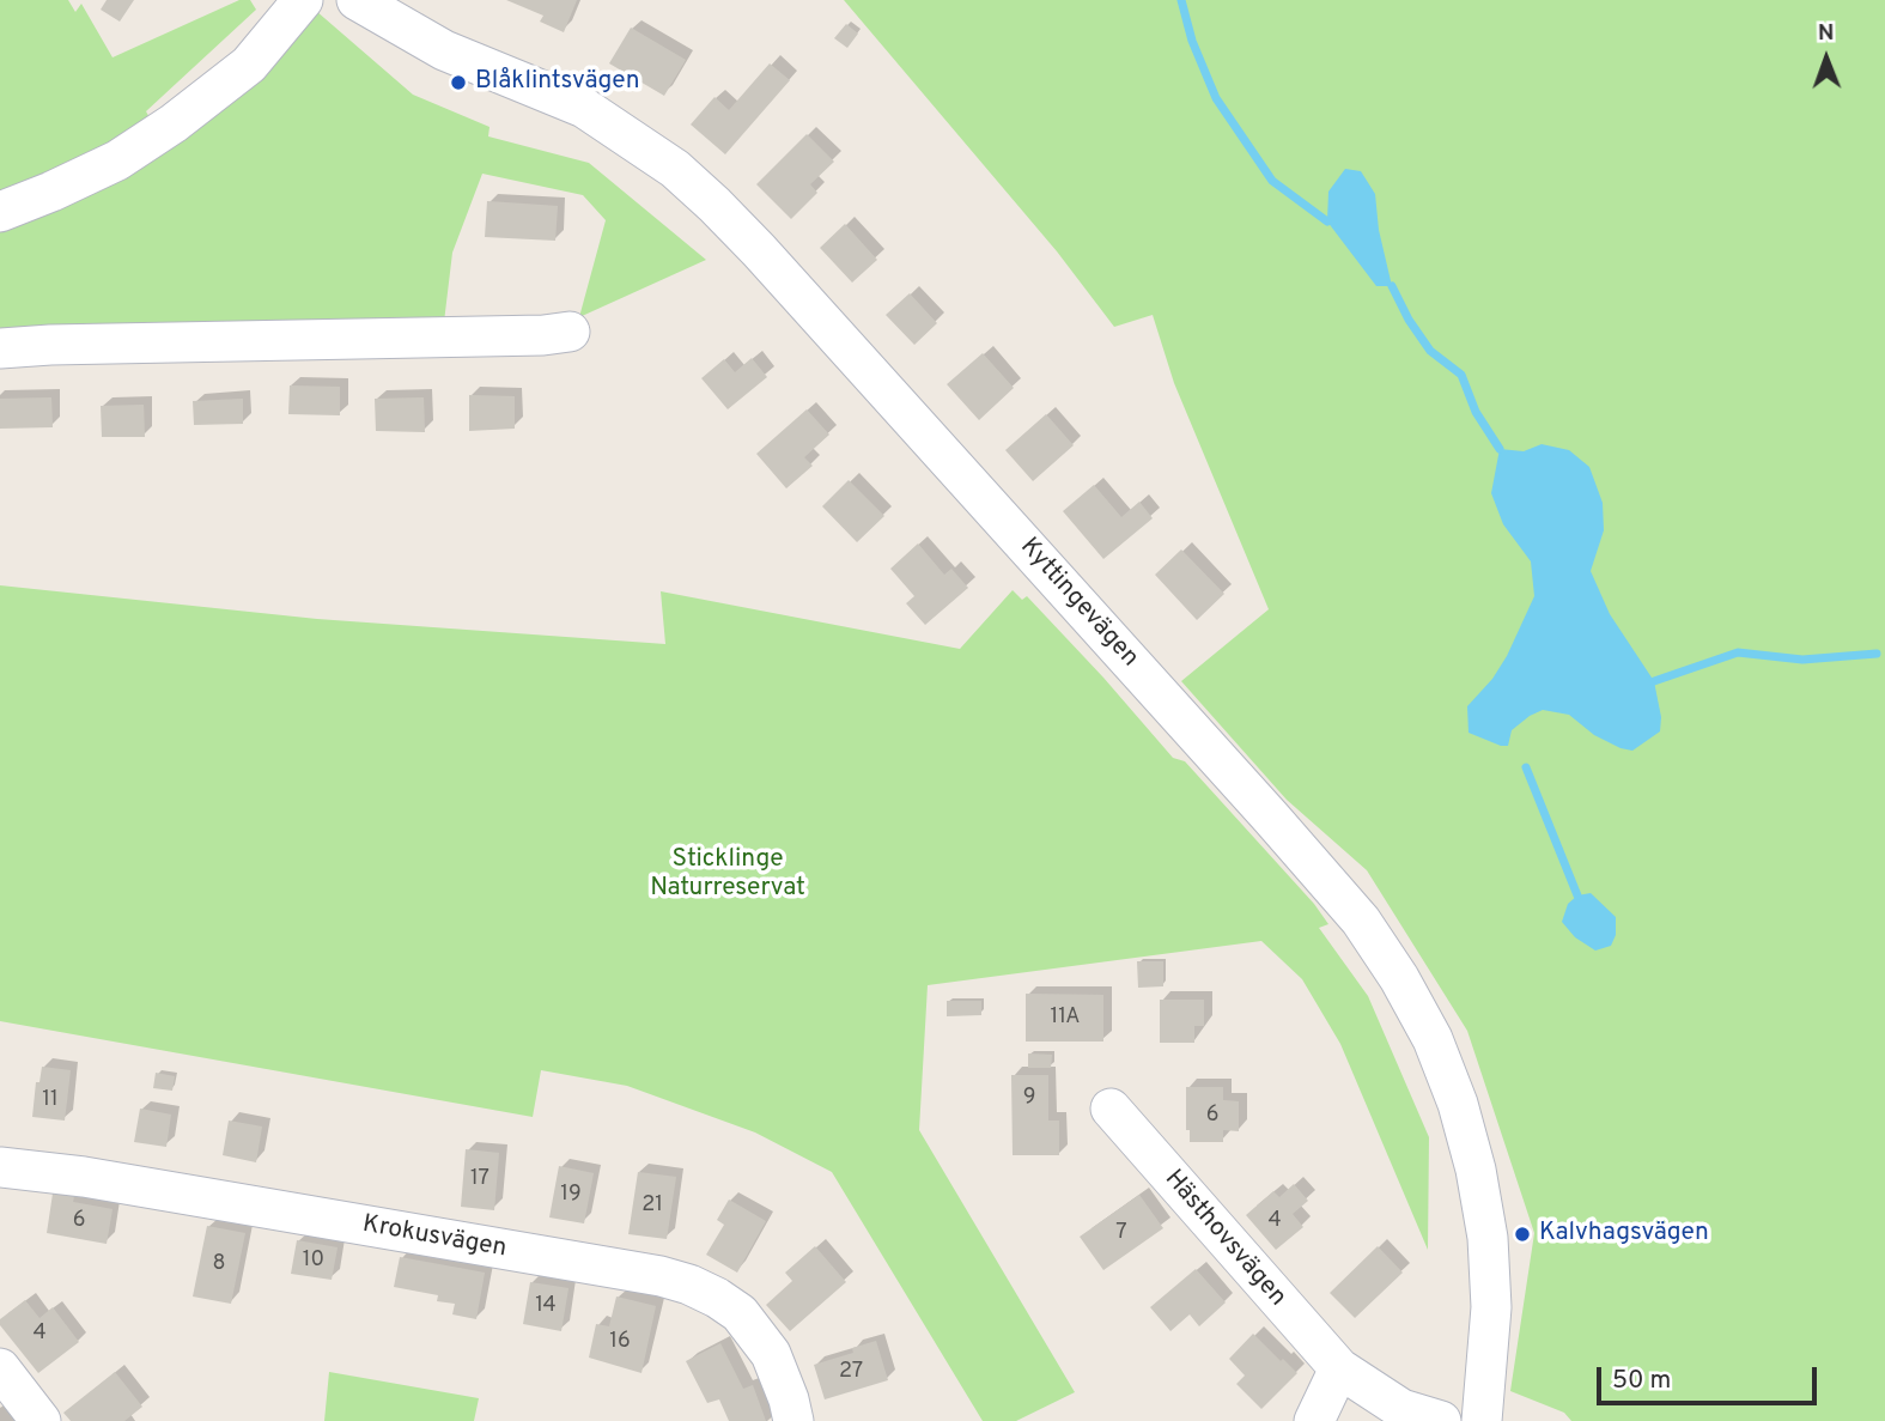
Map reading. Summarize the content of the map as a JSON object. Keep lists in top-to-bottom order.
{
  "streets": {
    "street": ["Kyttingevägen", "Krokusvägen", "Hästhovsvägen"]
  },
  "parks": ["Sticklinge Naturreservat"],
  "places": ["Blåklintsvägen", "Kalvhagsvägen"],
  "house_numbers": [
    "11A",
    "9",
    "11",
    "6",
    "17",
    "19",
    "21",
    "6",
    "4",
    "7",
    "10",
    "8",
    "14",
    "4",
    "16",
    "27"
  ],
  "scale_bar": "50 m",
  "north": "top"
}
